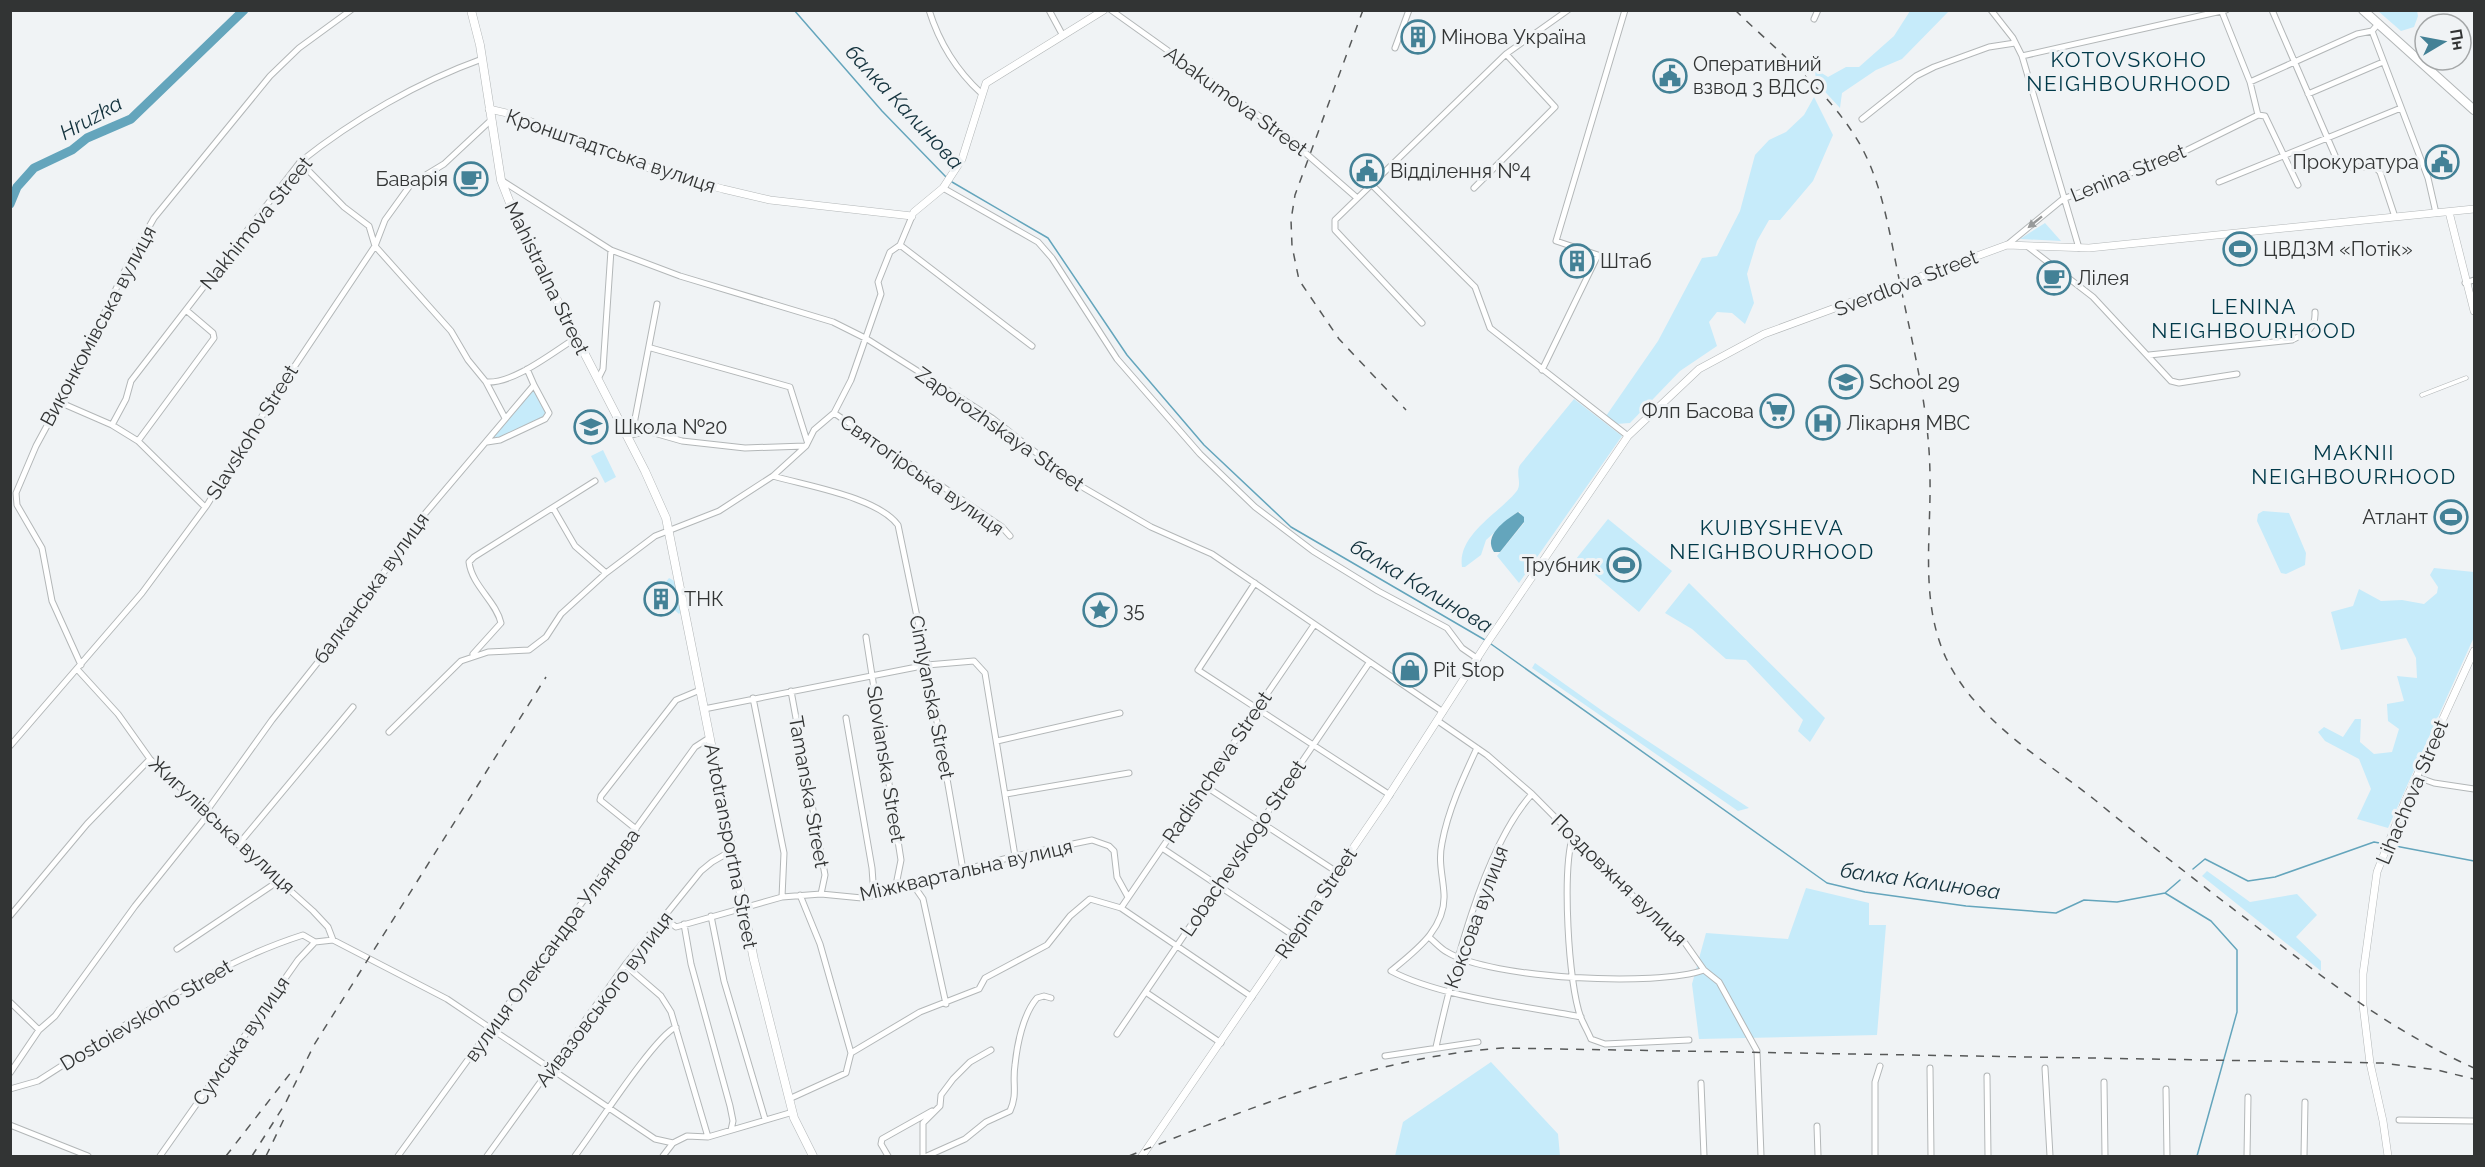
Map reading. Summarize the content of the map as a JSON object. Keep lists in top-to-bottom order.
{
  "streets": {
    "main road": ["Mahistralna Street", "Avtotransportna Street"],
    "street": [
      "Abakumova Street",
      "Кронштадтська вулиця",
      "Lenina Street",
      "Nakhimova Street",
      "Sverdlova Street",
      "Виконкомівська вулиця",
      "Zaporozhskaya Street",
      "Slavskoho Street",
      "Святогірська вулиця",
      "балканська вулиця",
      "Cimlyanska Street",
      "Slovianska Street",
      "Radishcheva Street",
      "Tamanska Street",
      "Lihachova Street",
      "Жигулівська вулиця",
      "Lobachevskogo Street",
      "Міжквартальна вулиця",
      "Поздовжня вулиця",
      "Riepina Street",
      "Коксова вулиця",
      "вулиця Олександра Ульянова",
      "Айвазовського вулиця",
      "Dostoievskoho Street",
      "Сумська вулиця"
    ]
  },
  "crossings": [
    ["Кронштадтська вулиця", "Mahistralna Street"],
    ["Lenina Street", "Sverdlova Street"],
    ["Nakhimova Street", "Mahistralna Street"],
    ["Mahistralna Street", "Zaporozhskaya Street"],
    ["Mahistralna Street", "Slavskoho Street"],
    ["Mahistralna Street", "Avtotransportna Street"],
    ["Sverdlova Street", "Riepina Street"],
    ["Виконкомівська вулиця", "Slavskoho Street"],
    ["Виконкомівська вулиця", "Жигулівська вулиця"],
    ["Zaporozhskaya Street", "Radishcheva Street"],
    ["Zaporozhskaya Street", "Lobachevskogo Street"],
    ["Zaporozhskaya Street", "Riepina Street"],
    ["Slavskoho Street", "Жигулівська вулиця"],
    ["балканська вулиця", "Жигулівська вулиця"],
    ["Cimlyanska Street", "Міжквартальна вулиця"],
    ["Slovianska Street", "Міжквартальна вулиця"],
    ["Radishcheva Street", "Міжквартальна вулиця"],
    ["Tamanska Street", "Міжквартальна вулиця"],
    ["Жигулівська вулиця", "вулиця Олександра Ульянова"],
    ["Жигулівська вулиця", "Айвазовського вулиця"],
    ["Avtotransportna Street", "Міжквартальна вулиця"],
    ["Avtotransportna Street", "вулиця Олександра Ульянова"],
    ["Avtotransportna Street", "Айвазовського вулиця"],
    ["Поздовжня вулиця", "Riepina Street"],
    ["Поздовжня вулиця", "Коксова вулиця"],
    ["Dostoievskoho Street", "Сумська вулиця"]
  ],
  "districts": [
    "KOTOVSKOHO NEIGHBOURHOOD",
    "LENINA NEIGHBOURHOOD",
    "MAKNII NEIGHBOURHOOD",
    "KUIBYSHEVA NEIGHBOURHOOD"
  ],
  "water": ["балка Калинова", "Hruzka"],
  "places": {
    "building": ["Мінова Україна", "Штаб", "ТНК"],
    "public building": ["Оперативний взвод 3 ВДСО", "Прокуратура", "Відділення №4"],
    "cafe": ["Баварія", "Лілея"],
    "sports": ["ЦВДЗМ «Потік»", "Атлант", "Трубник"],
    "school or university": ["School 29", "Школа №20"],
    "supermarket": ["Флп Басова"],
    "hospital": ["Лікарня МВС"],
    "place": ["35"],
    "shop": ["Pit Stop"]
  },
  "north": "right"
}
